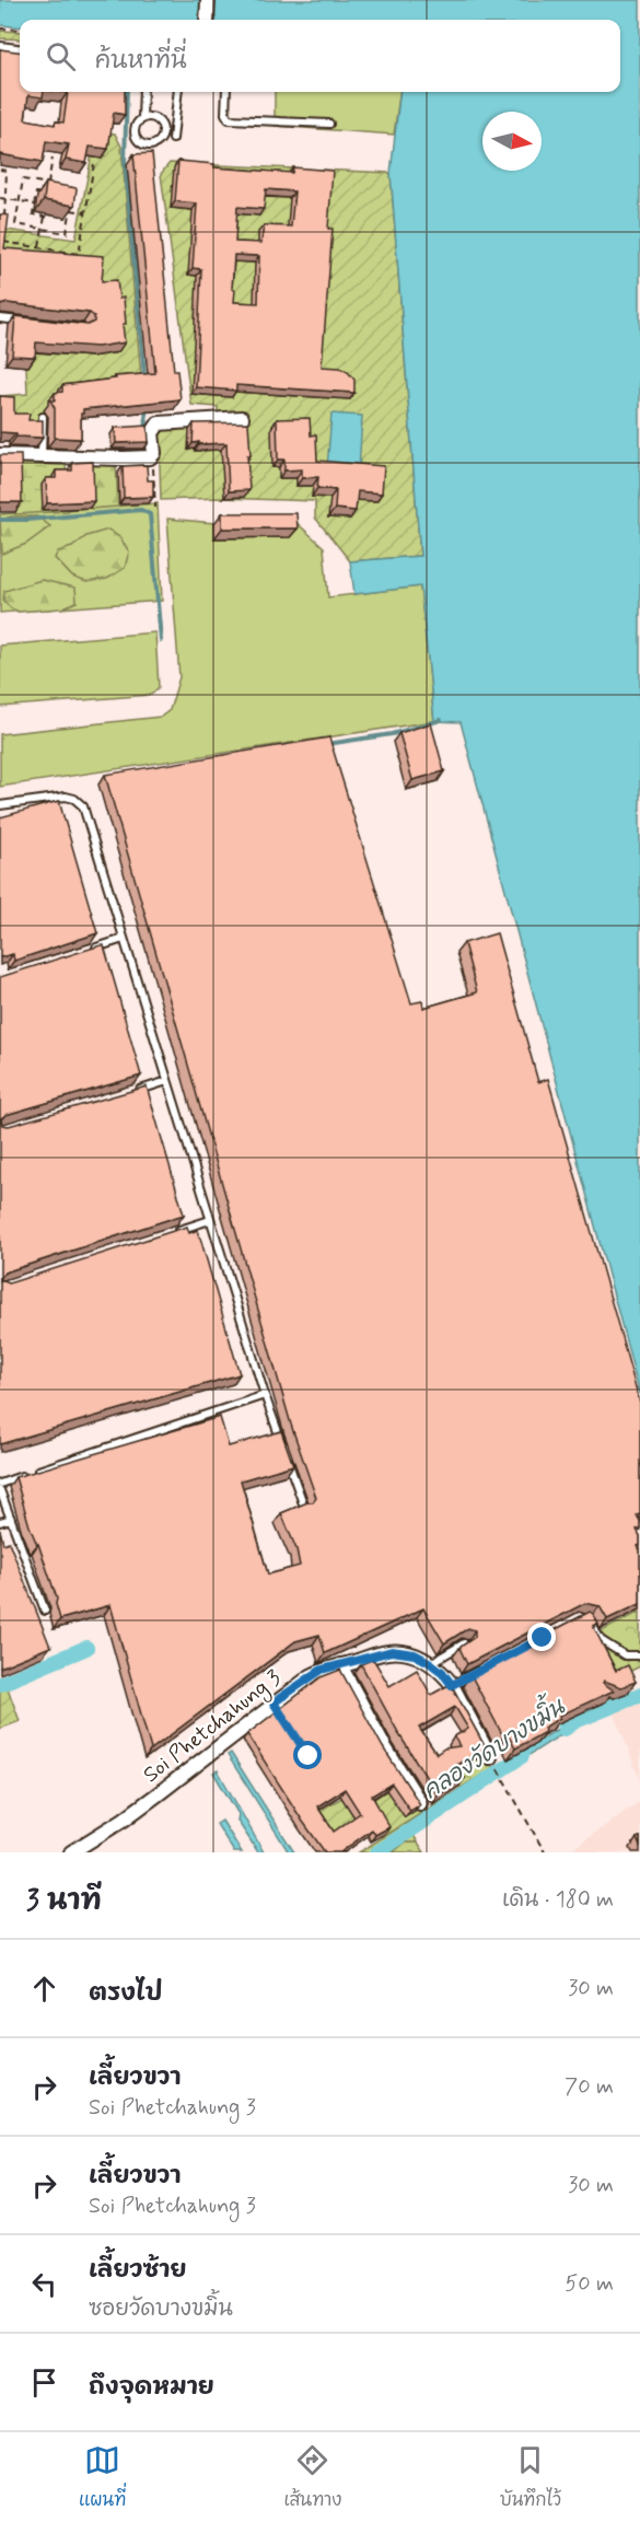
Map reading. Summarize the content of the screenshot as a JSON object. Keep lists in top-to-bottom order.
{
  "streets": {
    "street": ["Soi Phetchahung 3"]
  },
  "water": ["คลองวัดบางขมิ้น"],
  "north": "right",
  "page": {
    "search": "ค้นหาที่นี่",
    "heading": ["3 นาที", "เดิน · 180 m"],
    "list": [
      ["ตรงไป", "30 m"],
      ["เลี้ยวขวา", "Soi Phetchahung 3", "70 m"],
      ["เลี้ยวขวา", "Soi Phetchahung 3", "30 m"],
      ["เลี้ยวซ้าย", "ซอยวัดบางขมิ้น", "50 m"],
      "ถึงจุดหมาย"
    ],
    "nav": ["แผนที่", "เส้นทาง", "บันทึกไว้"]
  }
}
